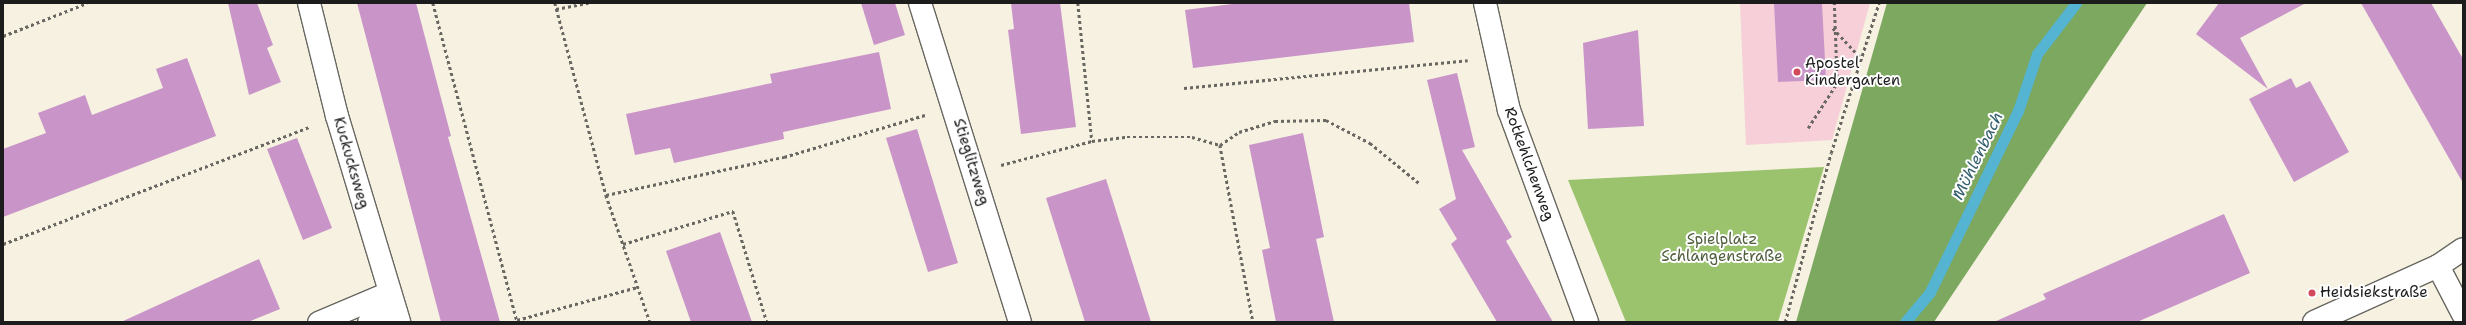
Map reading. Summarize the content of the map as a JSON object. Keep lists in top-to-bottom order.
{
  "streets": {
    "street": ["Stieglitzweg", "Kuckucksweg", "Rotkehlchenweg"]
  },
  "water": ["Mühlenbach"],
  "parks": ["Spielplatz Schlangenstraße"],
  "places": ["Apostel Kindergarten", "Heidsiekstraße"]
}
